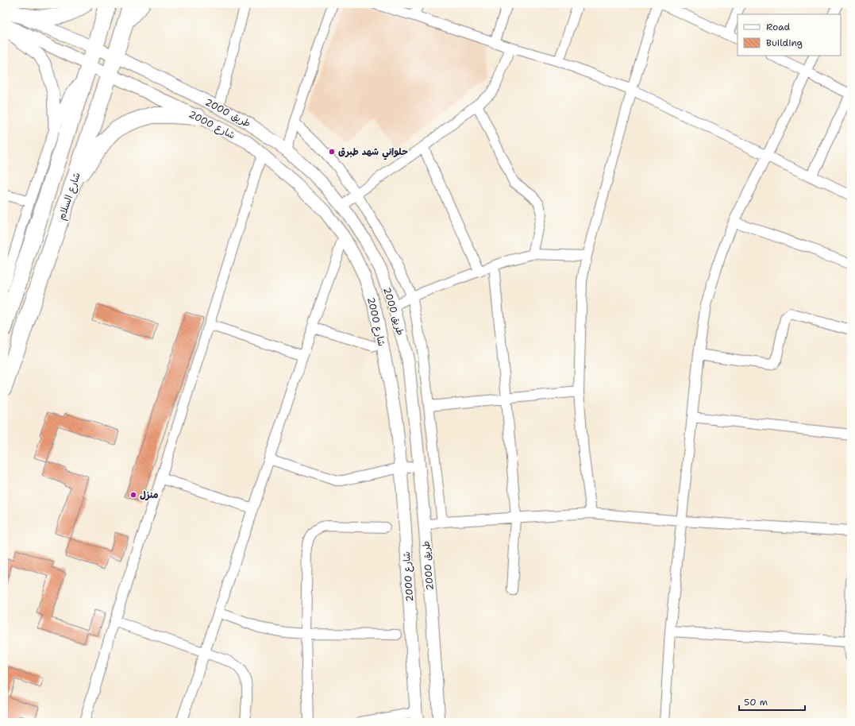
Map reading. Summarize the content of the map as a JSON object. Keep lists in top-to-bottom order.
{
  "streets": {
    "highway": ["شارع السلام"],
    "street": ["طريق 2000", "شارع 2000"]
  },
  "crossings": [
    ["طريق 2000", "شارع السلام"],
    ["شارع 2000", "شارع السلام"]
  ],
  "places": ["حلواني شهد طبرق", "منزل"],
  "legend": ["Road", "Building"],
  "scale_bar": "50 m"
}
